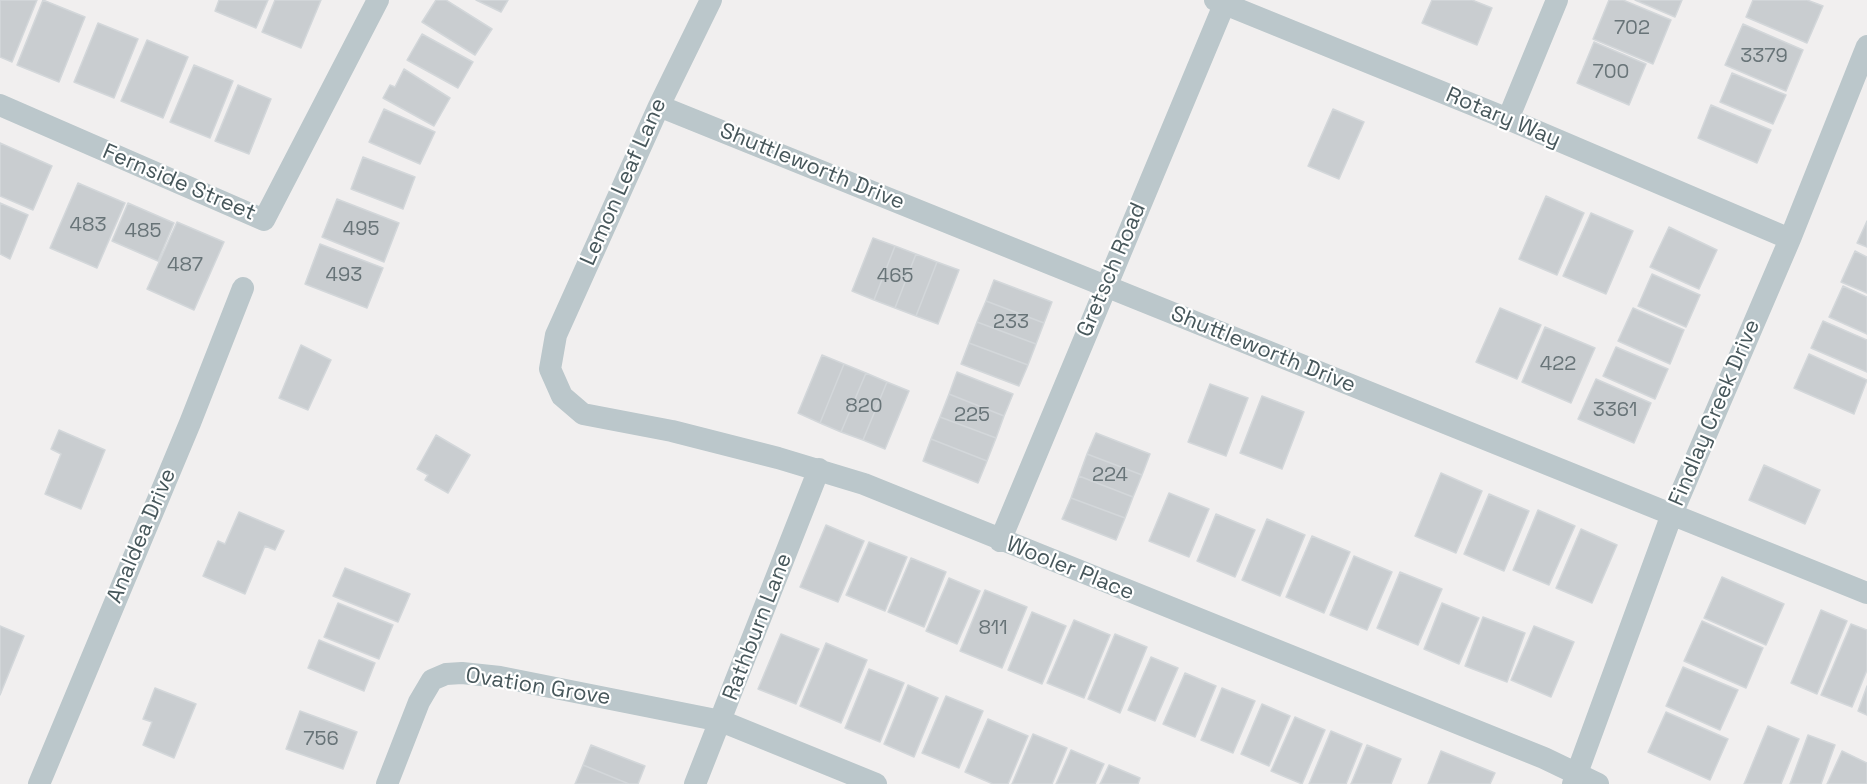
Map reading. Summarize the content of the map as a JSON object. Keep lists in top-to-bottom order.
{
  "streets": {
    "street": [
      "Rotary Way",
      "Shuttleworth Drive",
      "Lemon Leaf Lane",
      "Fernside Street",
      "Gretsch Road",
      "Findlay Creek Drive",
      "Analdea Drive",
      "Wooler Place",
      "Rathburn Lane",
      "Ovation Grove"
    ]
  },
  "crossings": [
    ["Rotary Way", "Gretsch Road"],
    ["Rotary Way", "Findlay Creek Drive"],
    ["Shuttleworth Drive", "Lemon Leaf Lane"],
    ["Shuttleworth Drive", "Gretsch Road"],
    ["Shuttleworth Drive", "Findlay Creek Drive"],
    ["Lemon Leaf Lane", "Wooler Place"],
    ["Gretsch Road", "Wooler Place"],
    ["Findlay Creek Drive", "Wooler Place"],
    ["Wooler Place", "Rathburn Lane"],
    ["Rathburn Lane", "Ovation Grove"]
  ],
  "house_numbers": [
    "702",
    "3379",
    "700",
    "483",
    "495",
    "485",
    "487",
    "493",
    "465",
    "233",
    "422",
    "820",
    "3361",
    "225",
    "224",
    "811",
    "756"
  ]
}
